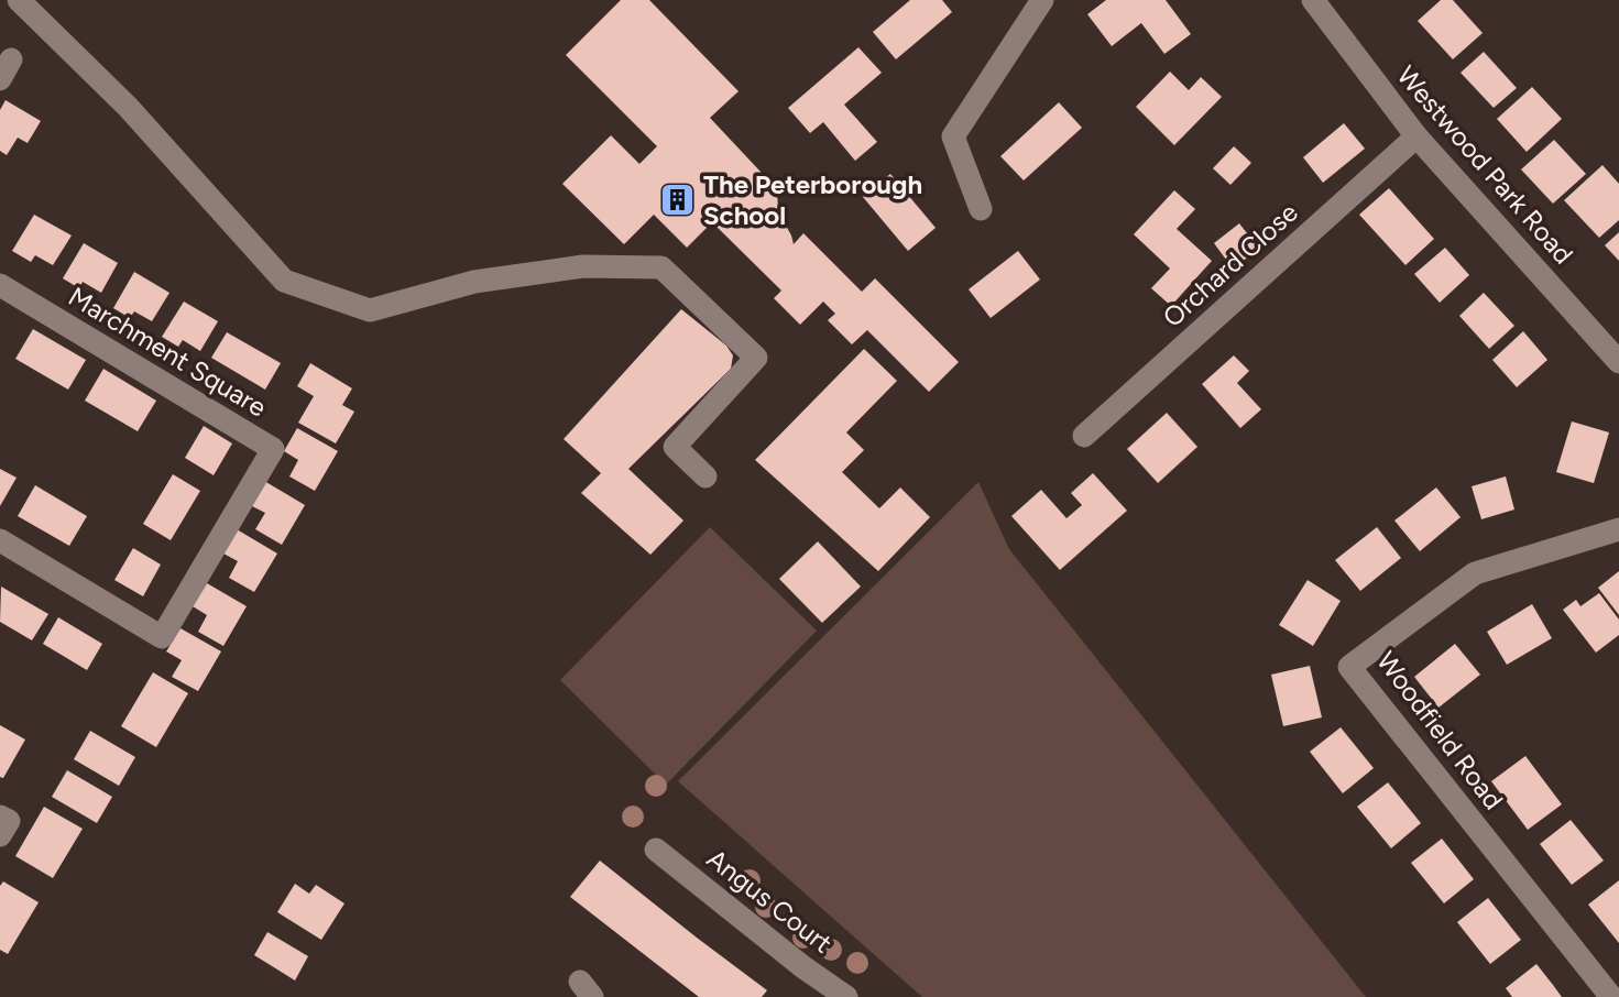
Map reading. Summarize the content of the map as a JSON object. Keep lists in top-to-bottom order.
{
  "streets": {
    "street": [
      "Westwood Park Road",
      "Orchard Close",
      "Marchment Square",
      "Woodfield Road",
      "Angus Court"
    ]
  },
  "crossings": [
    ["Westwood Park Road", "Orchard Close"]
  ],
  "places": {
    "building": ["The Peterborough School"]
  }
}
